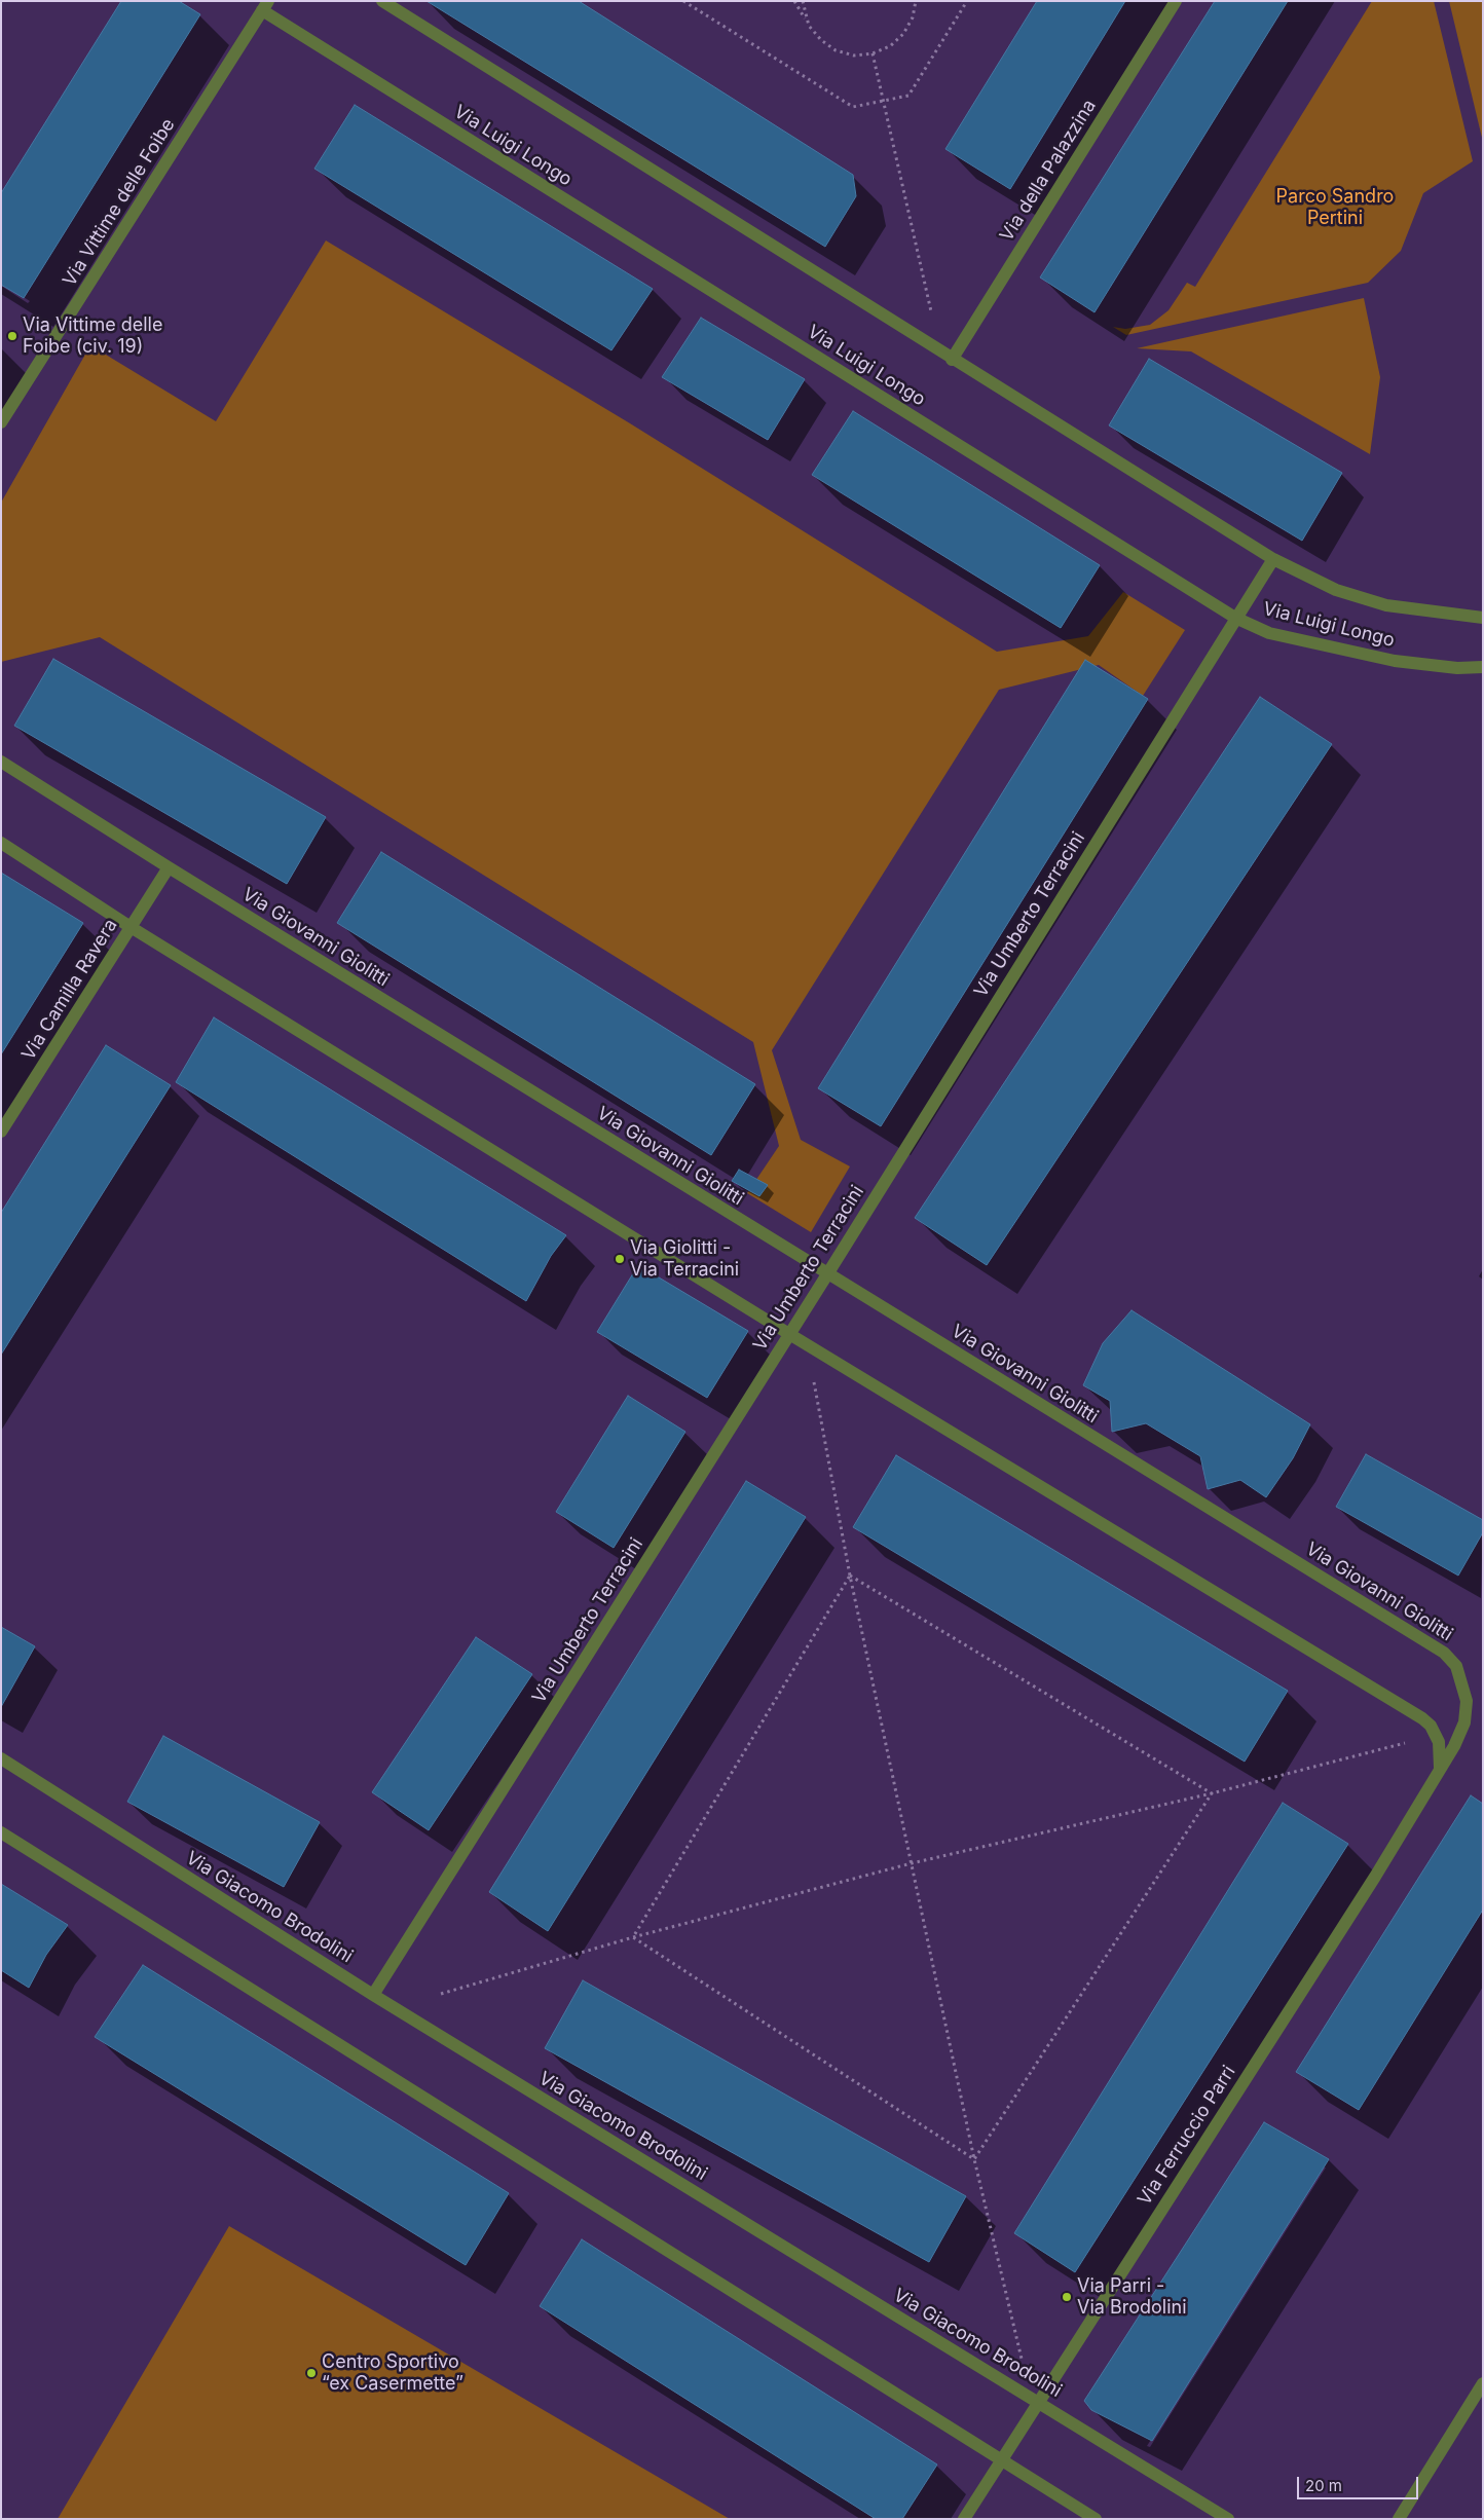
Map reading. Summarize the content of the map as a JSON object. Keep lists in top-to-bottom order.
{
  "streets": {
    "street": [
      "Via Luigi Longo",
      "Via della Palazzina",
      "Via Vittime delle Foibe",
      "Via Umberto Terracini",
      "Via Giovanni Giolitti",
      "Via Camilla Ravera",
      "Via Giacomo Brodolini",
      "Via Ferruccio Parri"
    ]
  },
  "crossings": [
    ["Via Luigi Longo", "Via della Palazzina"],
    ["Via Luigi Longo", "Via Vittime delle Foibe"],
    ["Via Luigi Longo", "Via Umberto Terracini"],
    ["Via Umberto Terracini", "Via Giovanni Giolitti"],
    ["Via Umberto Terracini", "Via Giacomo Brodolini"],
    ["Via Giovanni Giolitti", "Via Camilla Ravera"],
    ["Via Giovanni Giolitti", "Via Ferruccio Parri"],
    ["Via Giacomo Brodolini", "Via Ferruccio Parri"]
  ],
  "parks": ["Parco Sandro Pertini"],
  "places": [
    "Via Vittime delle Foibe (civ. 19)",
    "Via Giolitti - Via Terracini",
    "Via Parri - Via Brodolini",
    "Centro Sportivo “ex Casermette”"
  ],
  "scale_bar": "20 m"
}
